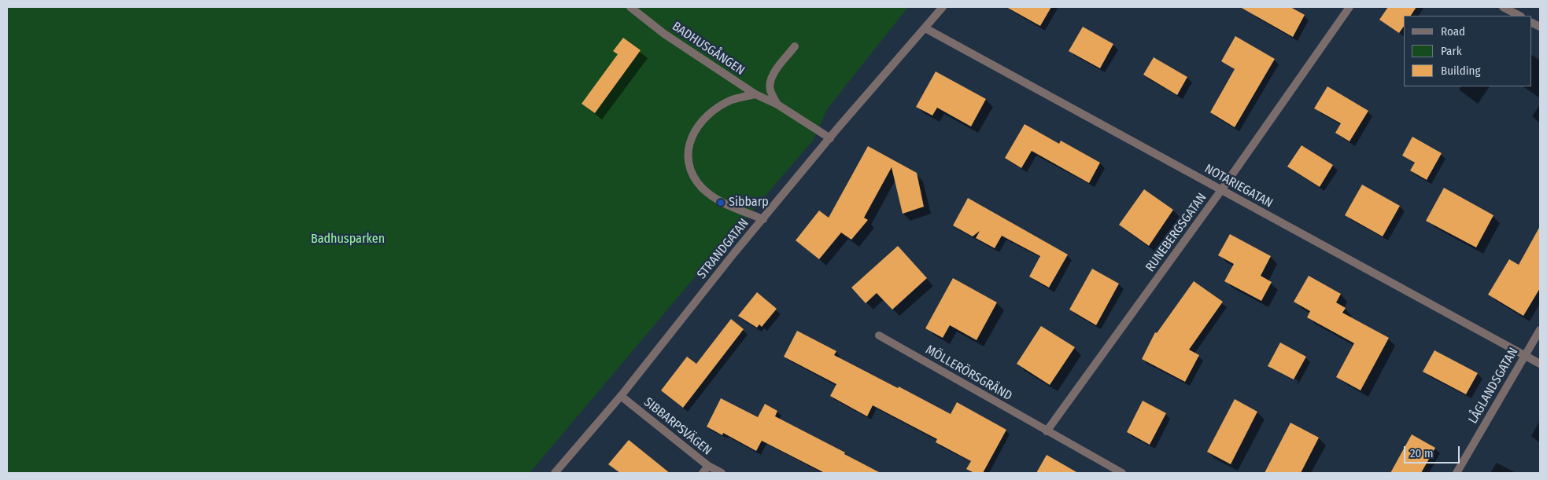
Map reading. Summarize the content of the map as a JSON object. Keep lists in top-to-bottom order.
{
  "streets": {
    "street": [
      "BADHUSGÅNGEN",
      "NOTARIEGATAN",
      "RUNEBERGSGATAN",
      "STRANDGATAN",
      "MÖLLERÖRSGRÄND",
      "LÅGLANDSGATAN",
      "SIBBARPSVÄGEN"
    ]
  },
  "crossings": [
    ["BADHUSGÅNGEN", "STRANDGATAN"],
    ["NOTARIEGATAN", "RUNEBERGSGATAN"],
    ["NOTARIEGATAN", "STRANDGATAN"],
    ["NOTARIEGATAN", "LÅGLANDSGATAN"],
    ["RUNEBERGSGATAN", "MÖLLERÖRSGRÄND"],
    ["STRANDGATAN", "SIBBARPSVÄGEN"]
  ],
  "parks": ["Badhusparken"],
  "places": ["Sibbarp"],
  "legend": ["Road", "Park", "Building"],
  "scale_bar": "20 m"
}
